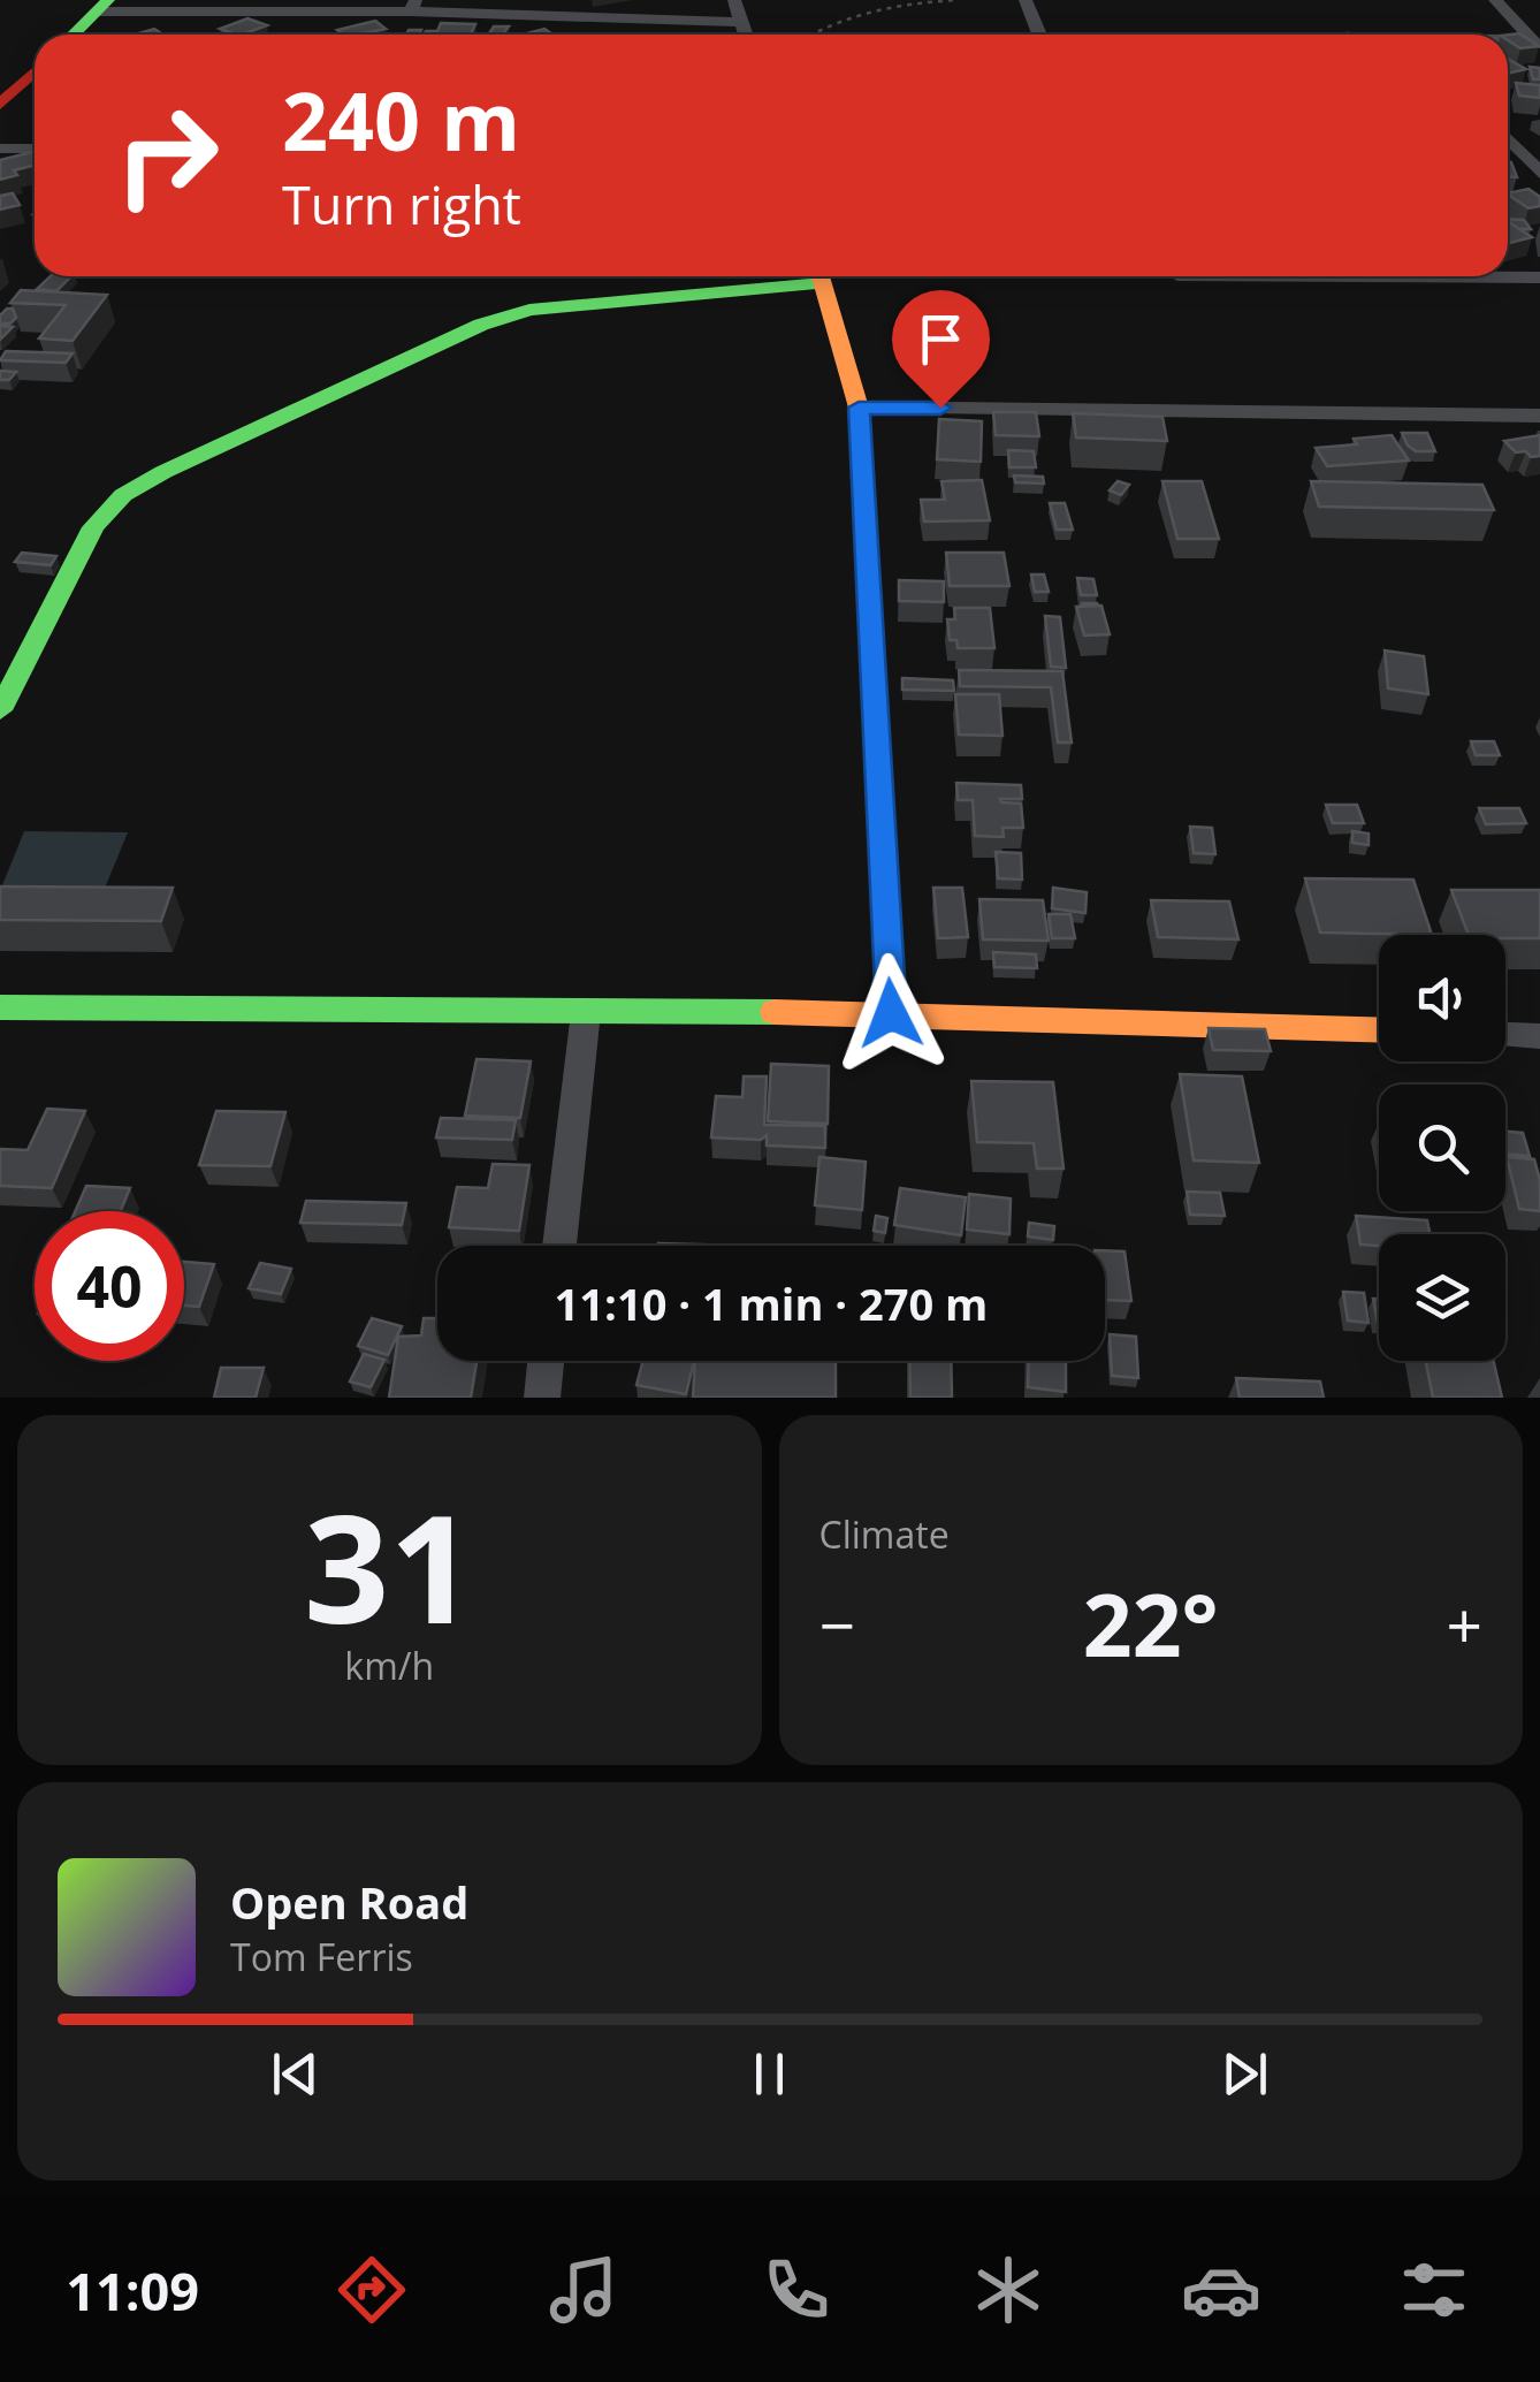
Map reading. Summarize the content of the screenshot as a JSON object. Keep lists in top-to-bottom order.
{
  "page": {
    "turn": ["240 m", "Turn right"],
    "limit": "40",
    "trip": "11:10 · 1 min · 270 m",
    "tile": [
      ["31", "km/h"],
      "Climate"
    ],
    "heat": ["−", "22°", "+"],
    "song": ["Open Road", "Tom Ferris"],
    "tabs": "11:09"
  }
}
